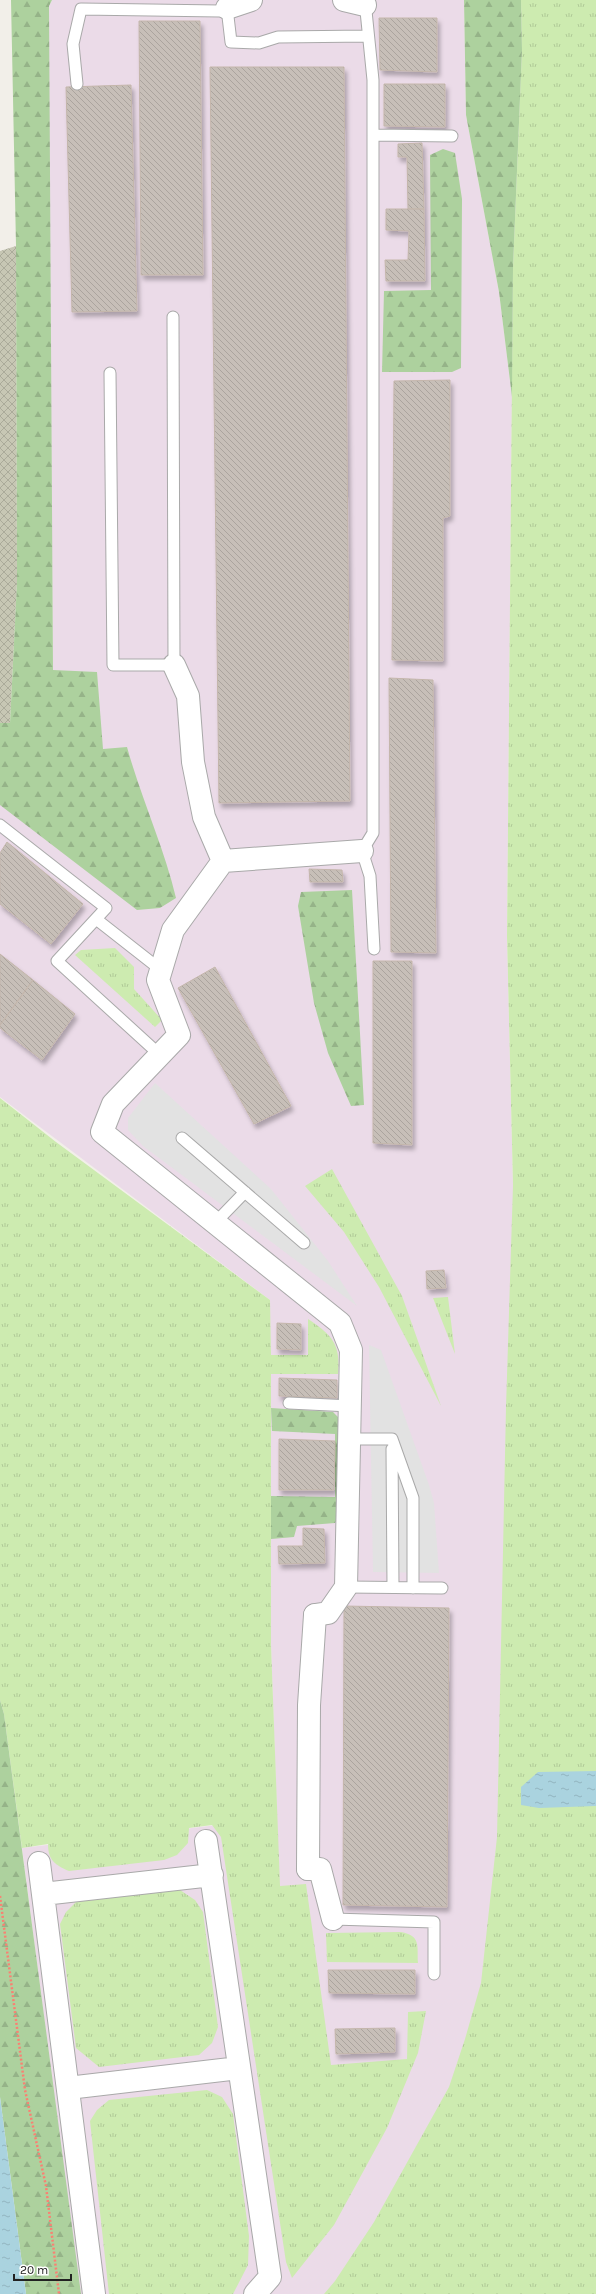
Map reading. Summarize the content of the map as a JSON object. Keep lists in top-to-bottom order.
{
  "scale_bar": "20 m"
}
